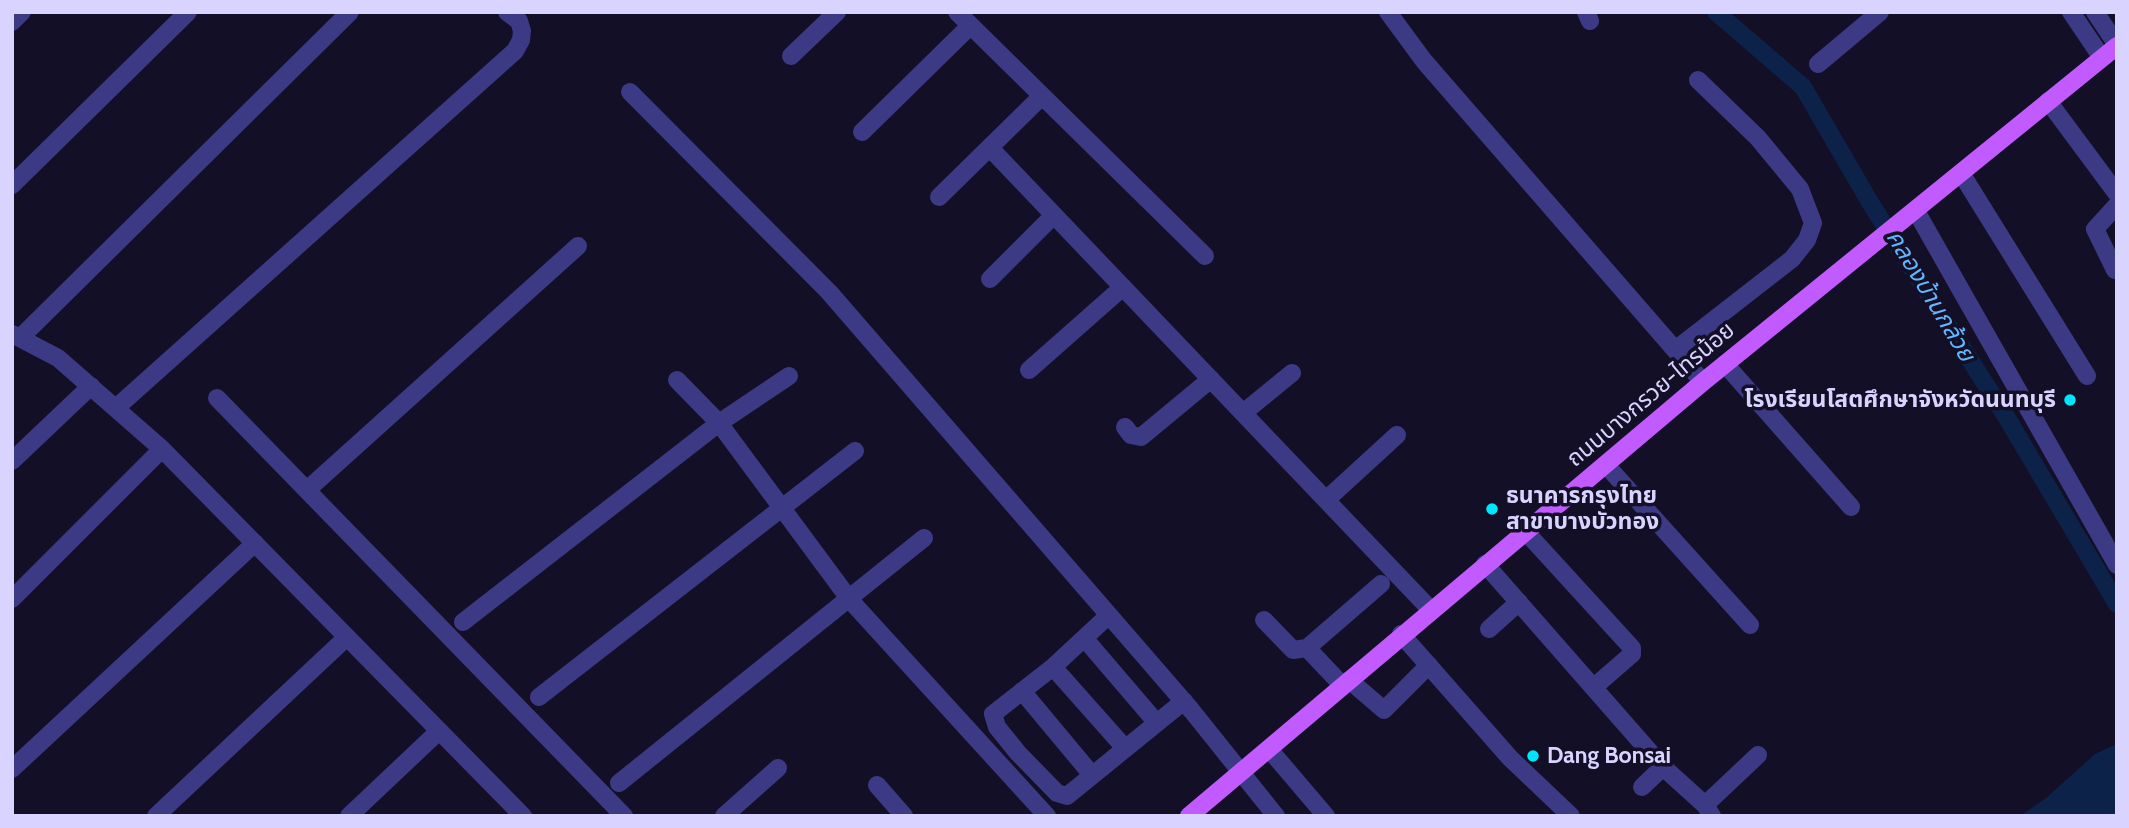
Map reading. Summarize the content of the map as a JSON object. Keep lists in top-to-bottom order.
{
  "streets": {
    "main road": ["ถนนบางกรวย-ไทรน้อย"]
  },
  "water": ["คลองบ้านกล้วย"],
  "places": ["โรงเรียนโสตศึกษาจังหวัดนนทบุรี", "ธนาคารกรุงไทย สาขาบางบัวทอง", "Dang Bonsai"]
}
